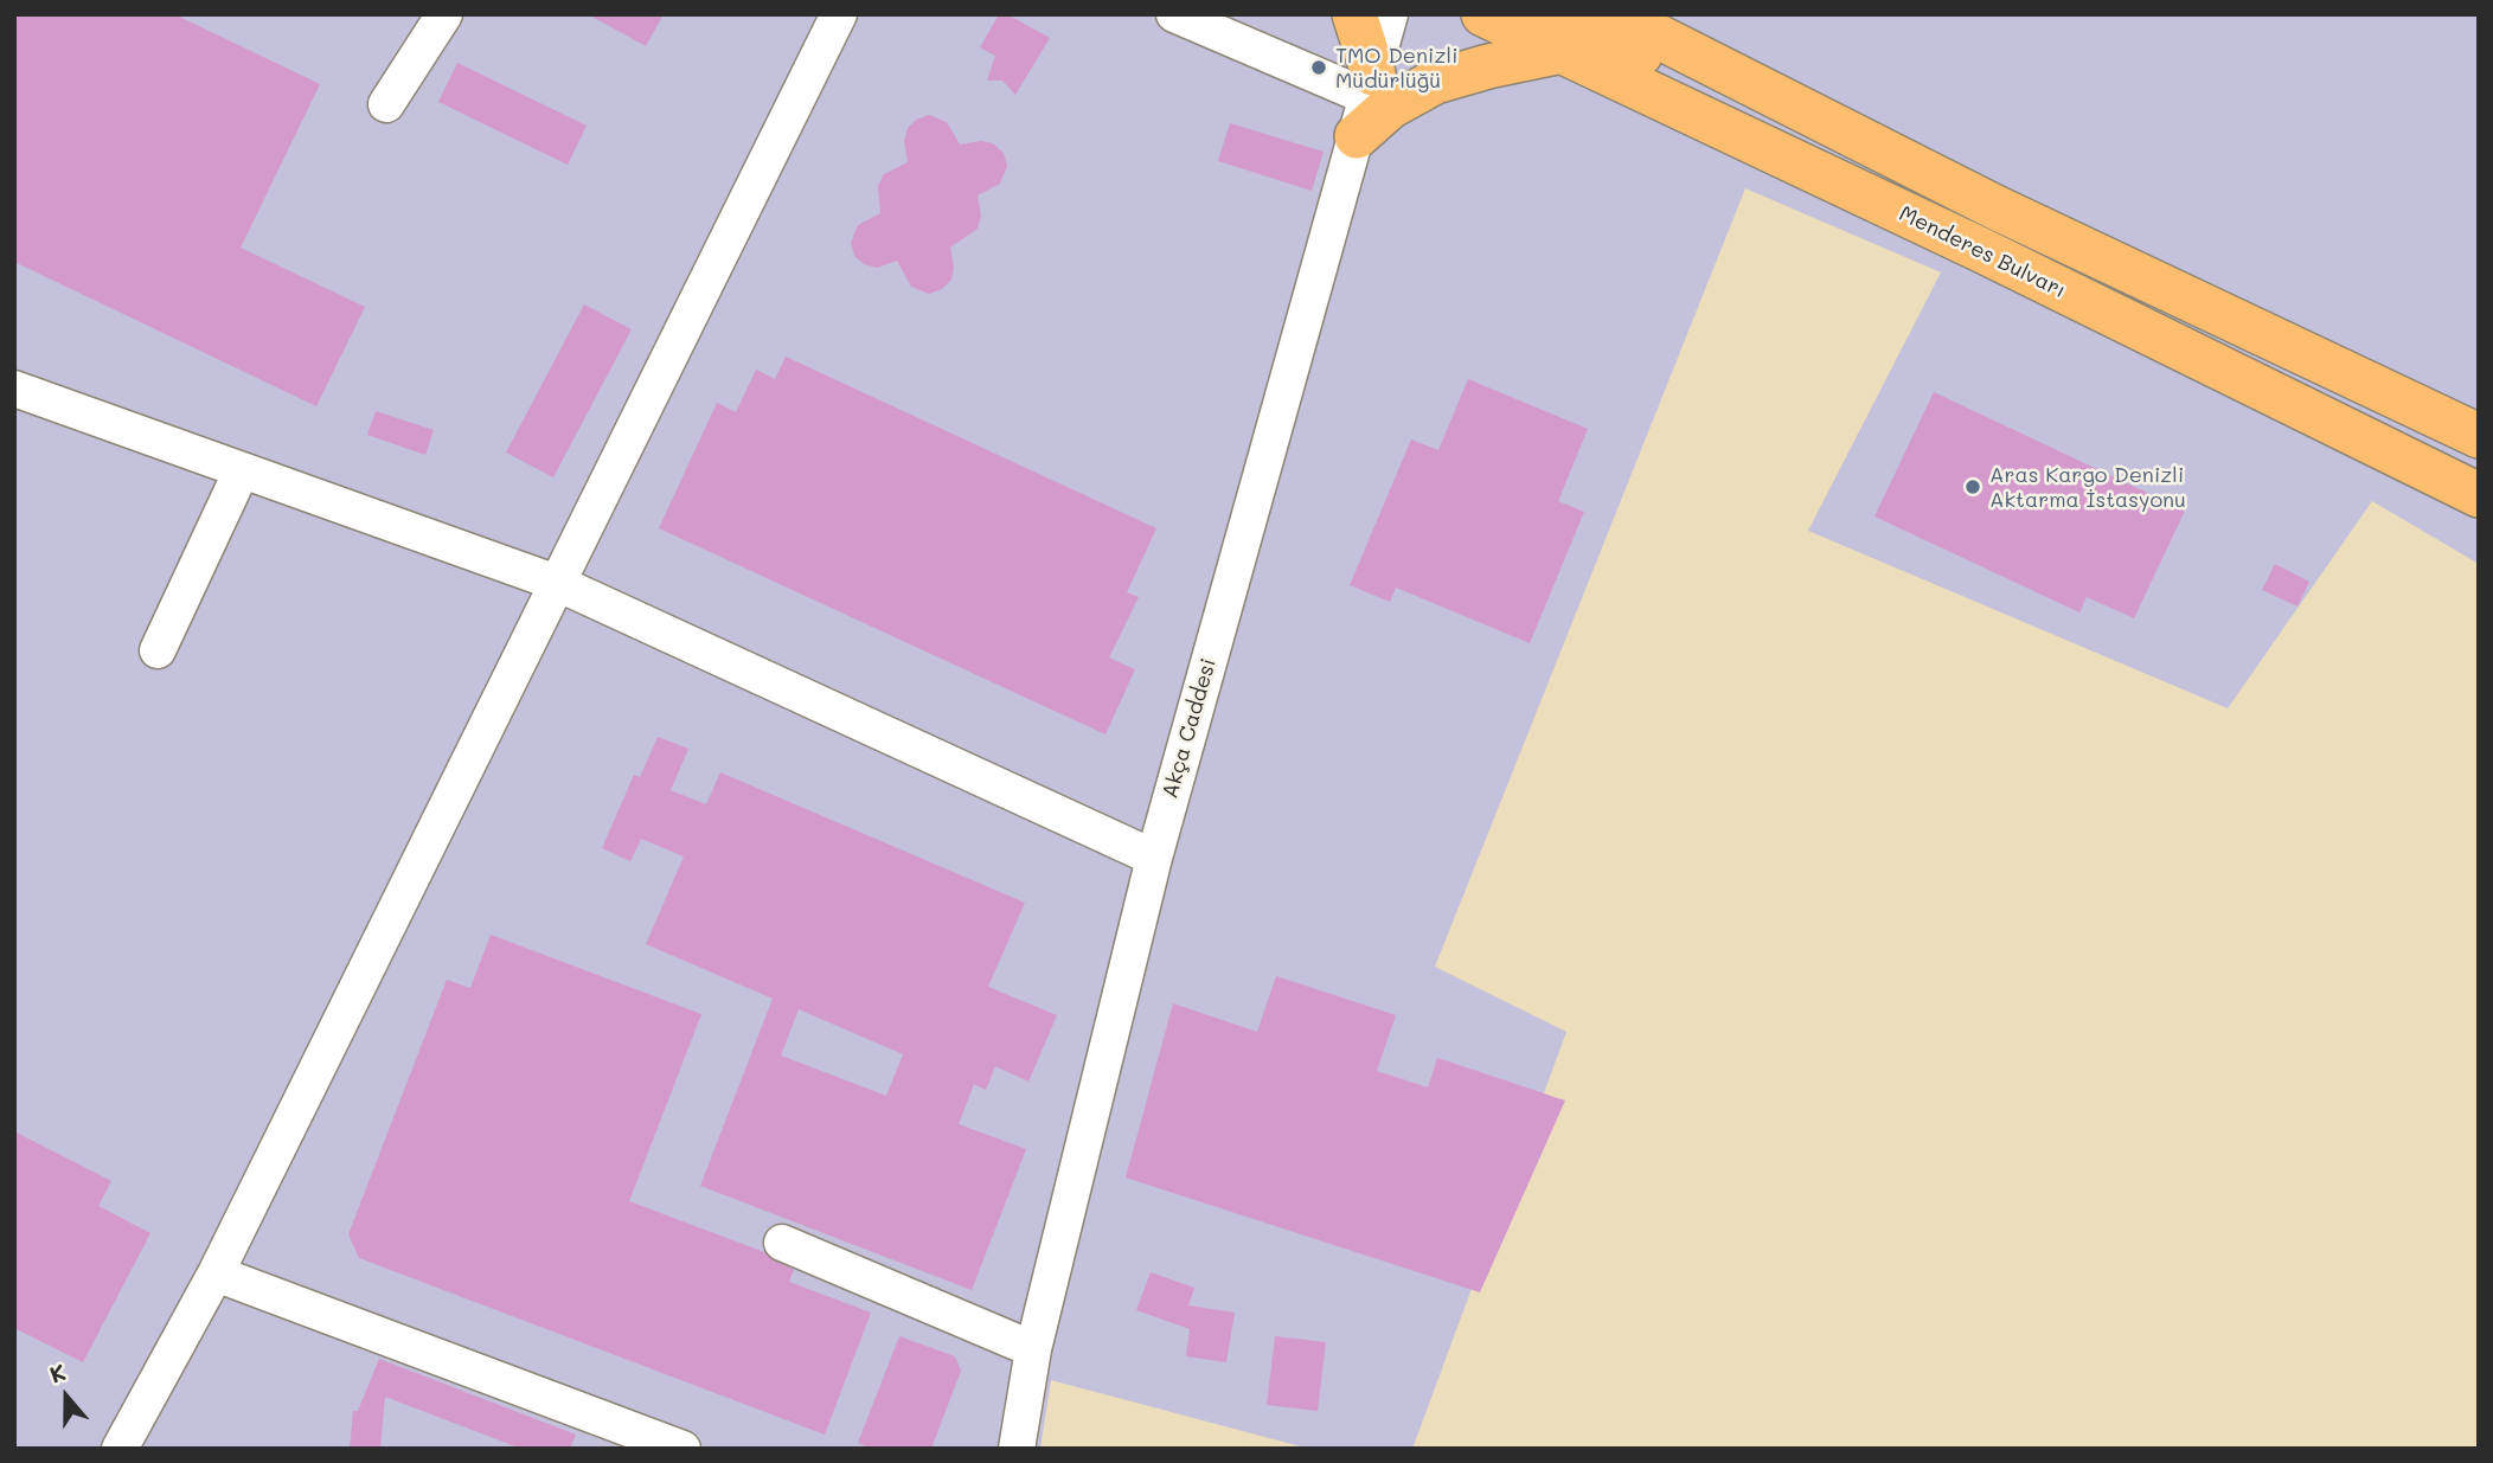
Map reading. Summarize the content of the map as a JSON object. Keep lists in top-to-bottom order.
{
  "streets": {
    "main road": ["Menderes Bulvarı"],
    "street": ["Akça Caddesi"]
  },
  "places": ["TMO Denizli Müdürlüğü", "Aras Kargo Denizli Aktarma İstasyonu"],
  "north": "top"
}
